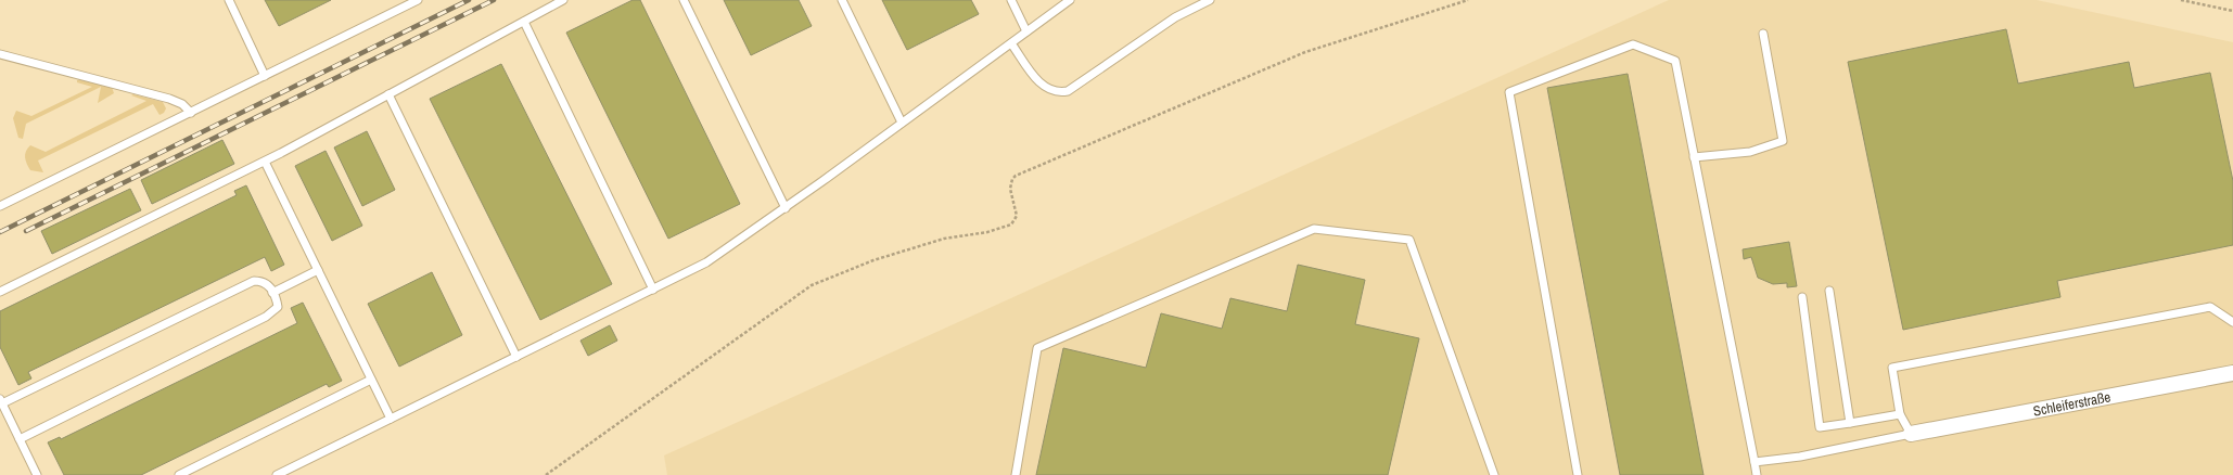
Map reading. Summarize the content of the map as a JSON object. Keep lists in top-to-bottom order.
{
  "streets": {
    "street": ["Schleiferstraße"]
  }
}
